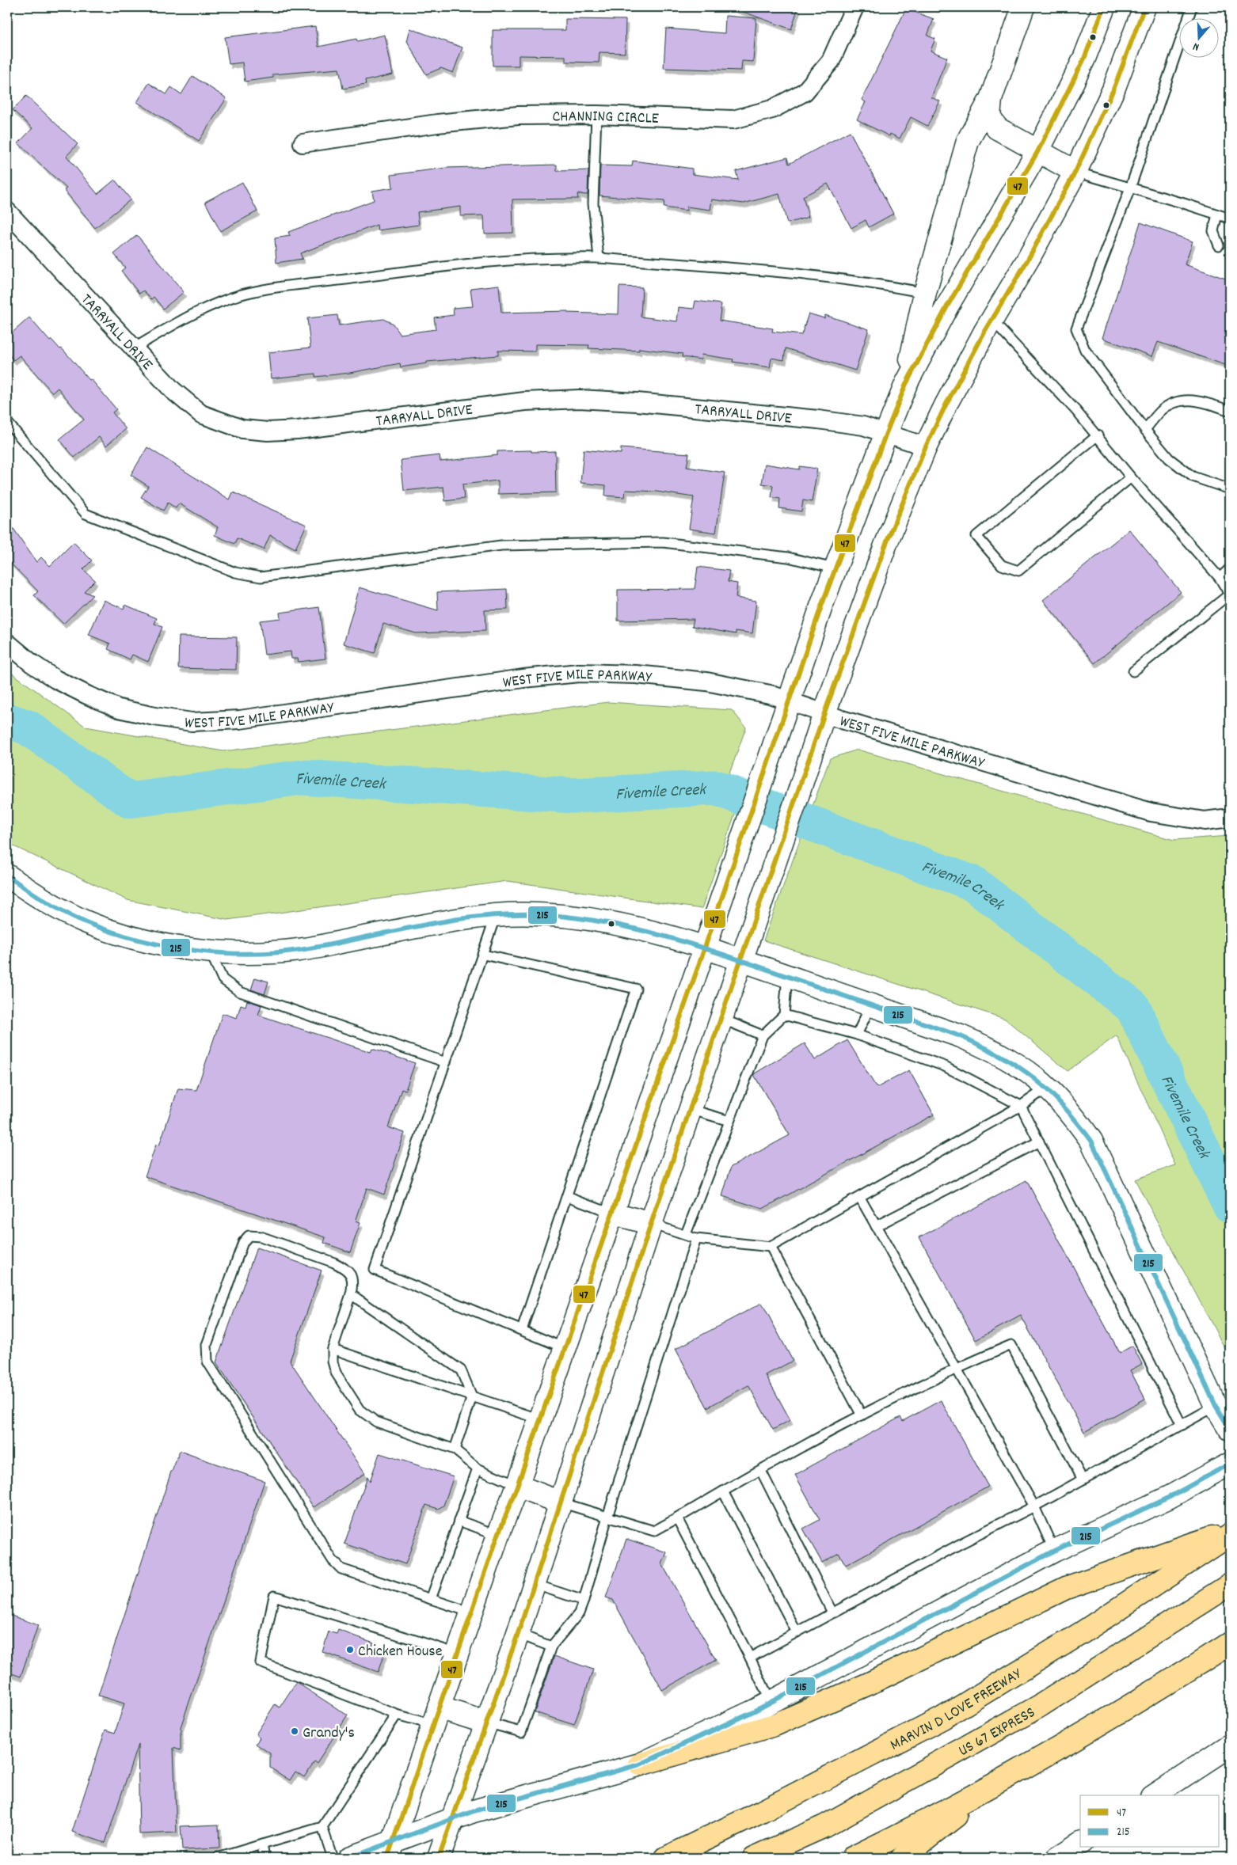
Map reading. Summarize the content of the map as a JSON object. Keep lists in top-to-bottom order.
{
  "streets": {
    "highway": ["MARVIN D LOVE FREEWAY", "US 67 EXPRESS"],
    "street": ["CHANNING CIRCLE", "TARRYALL DRIVE", "WEST FIVE MILE PARKWAY"]
  },
  "water": ["Fivemile Creek"],
  "places": ["Chicken House", "Grandy's"],
  "lines": ["transit line 47", "transit line 215"],
  "legend": ["47", "215"],
  "north": "bottom"
}
